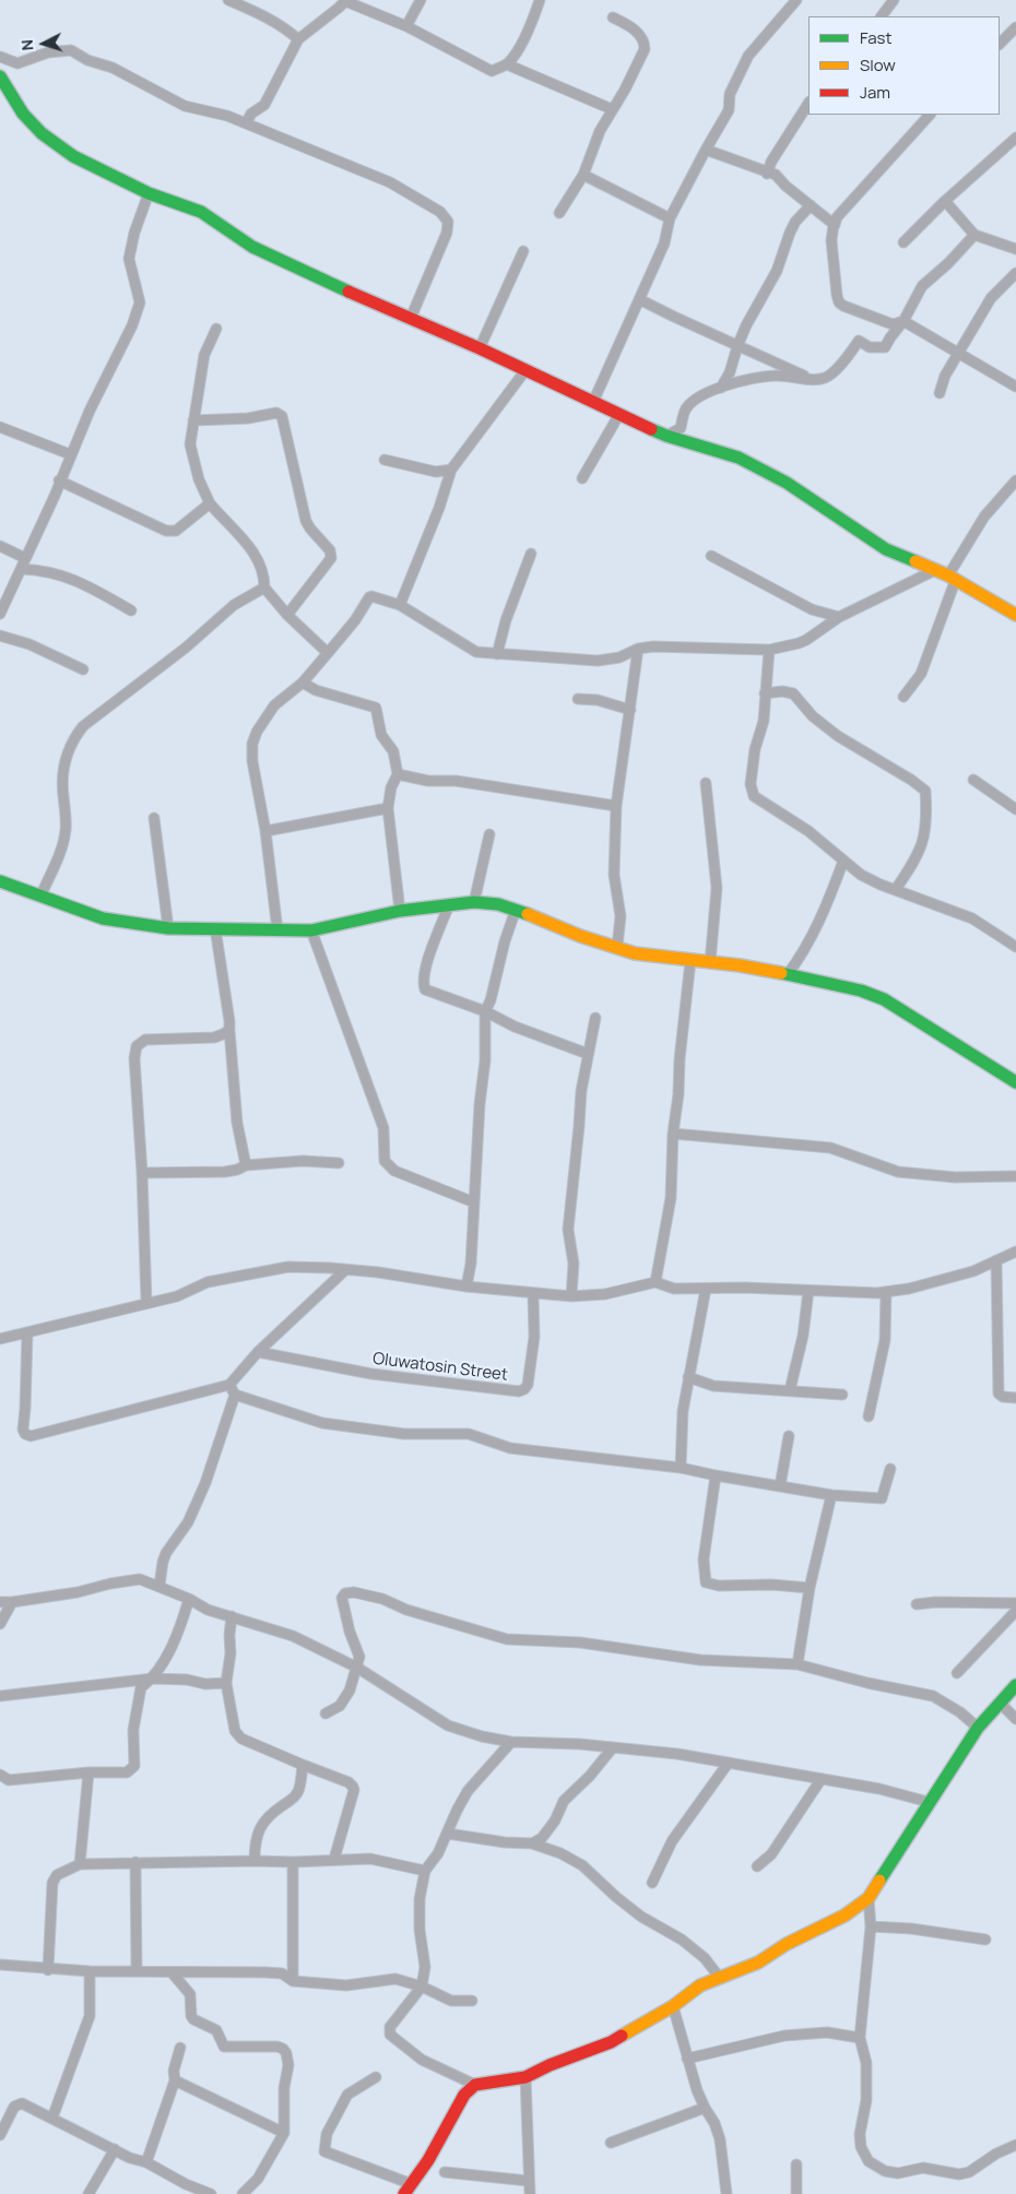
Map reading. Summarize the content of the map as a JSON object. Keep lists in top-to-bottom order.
{
  "streets": {
    "street": ["Oluwatosin Street"]
  },
  "legend": ["Fast", "Slow", "Jam"],
  "north": "left"
}
